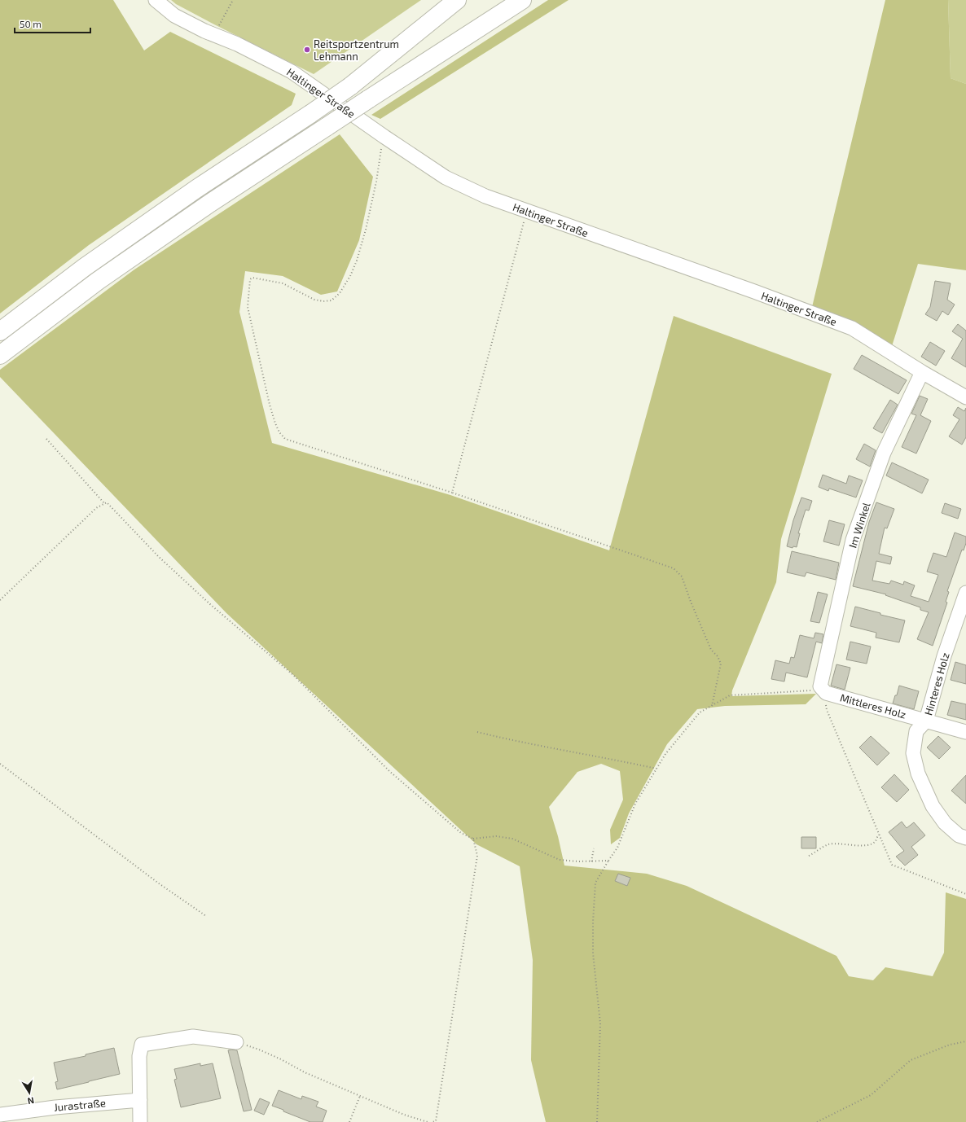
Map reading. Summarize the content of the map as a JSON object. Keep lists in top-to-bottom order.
{
  "streets": {
    "street": [
      "Haltinger Straße",
      "Im Winkel",
      "Hinteres Holz",
      "Mittleres Holz",
      "Jurastraße"
    ]
  },
  "crossings": [
    ["Haltinger Straße", "Im Winkel"],
    ["Im Winkel", "Mittleres Holz"],
    ["Hinteres Holz", "Mittleres Holz"]
  ],
  "places": ["Reitsportzentrum Lehmann"],
  "scale_bar": "50 m",
  "north": "bottom"
}
